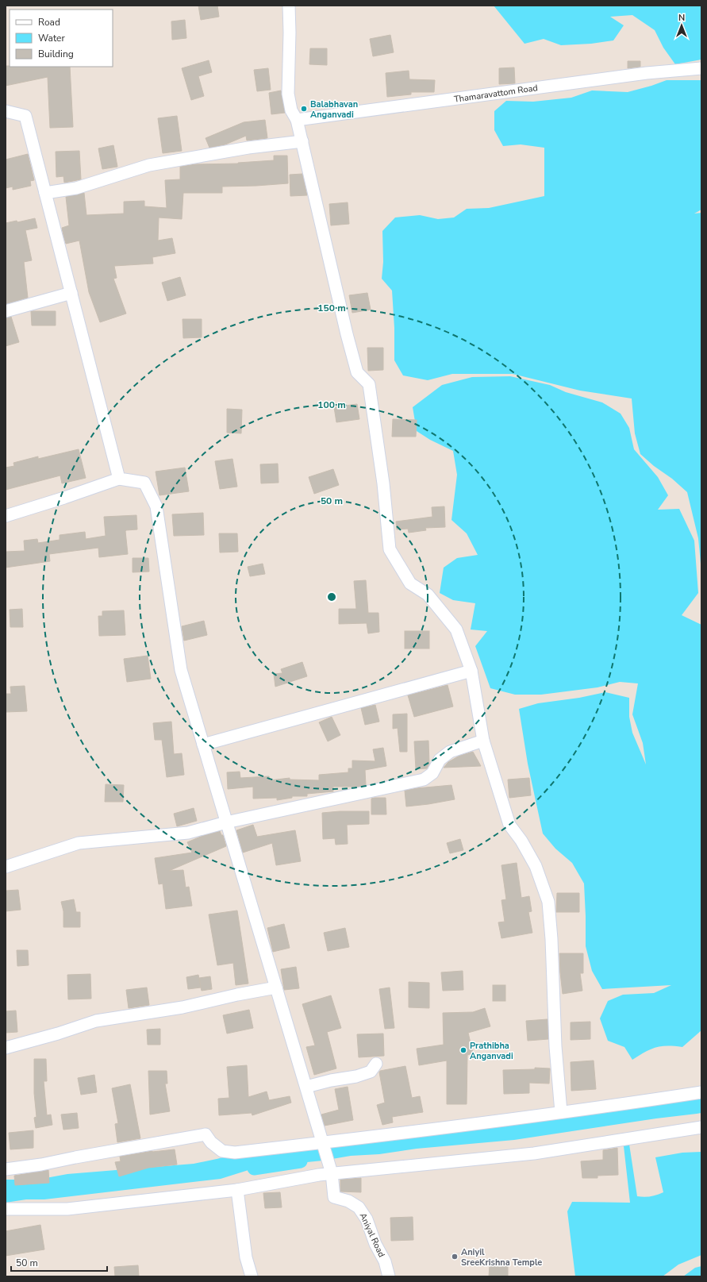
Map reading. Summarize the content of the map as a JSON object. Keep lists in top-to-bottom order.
{
  "streets": {
    "street": ["Thamaravattom Road", "Aniyal Road"]
  },
  "places": ["Balabhavan Anganvadi", "Prathibha Anganvadi", "Aniyil SreeKrishna Temple"],
  "legend": ["Road", "Water", "Building"],
  "scale_bar": "50 m",
  "north": "top",
  "rings": ["150 m", "100 m", "50 m"]
}
